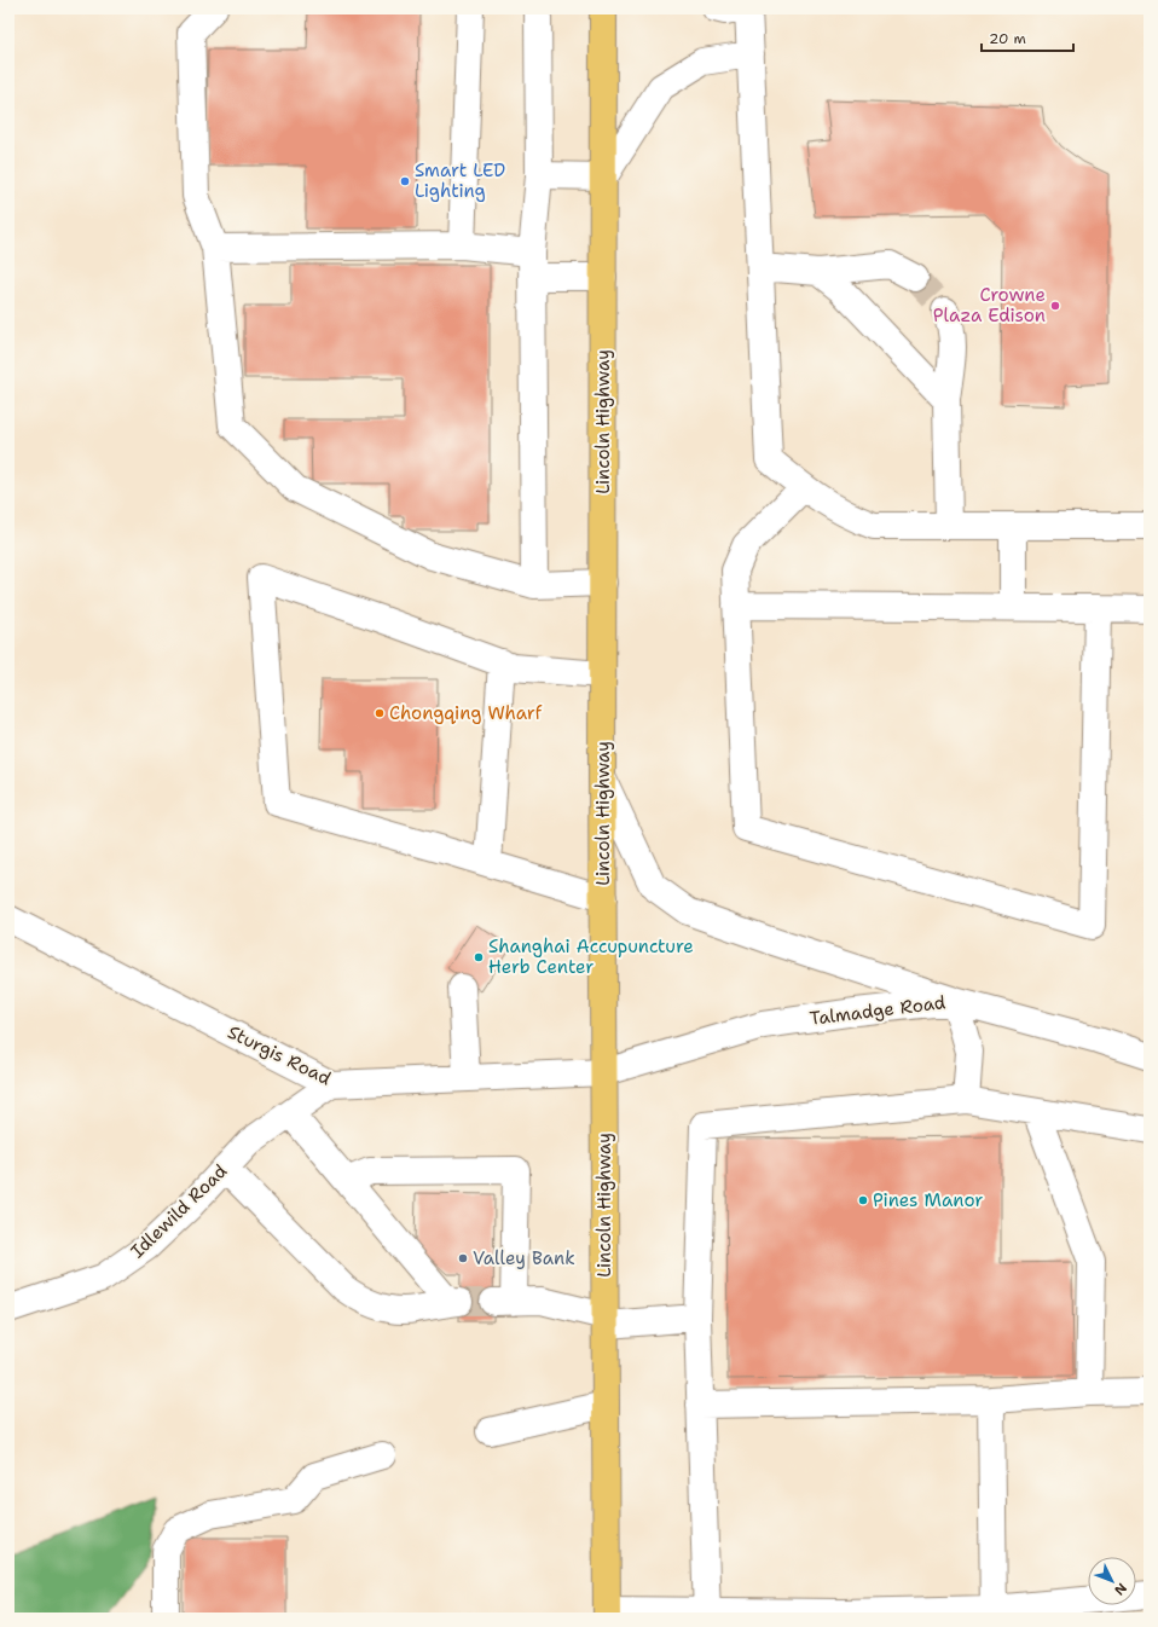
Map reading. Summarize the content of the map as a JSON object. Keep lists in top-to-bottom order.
{
  "streets": {
    "main road": ["Lincoln Highway"],
    "street": ["Talmadge Road", "Sturgis Road", "Idlewild Road"]
  },
  "crossings": [
    ["Lincoln Highway", "Talmadge Road"],
    ["Lincoln Highway", "Sturgis Road"],
    ["Talmadge Road", "Sturgis Road"],
    ["Sturgis Road", "Idlewild Road"]
  ],
  "places": [
    "Smart LED Lighting",
    "Crowne Plaza Edison",
    "Chongqing Wharf",
    "Shanghai Accupuncture Herb Center",
    "Pines Manor",
    "Valley Bank"
  ],
  "scale_bar": "20 m",
  "north": "bottom right"
}
